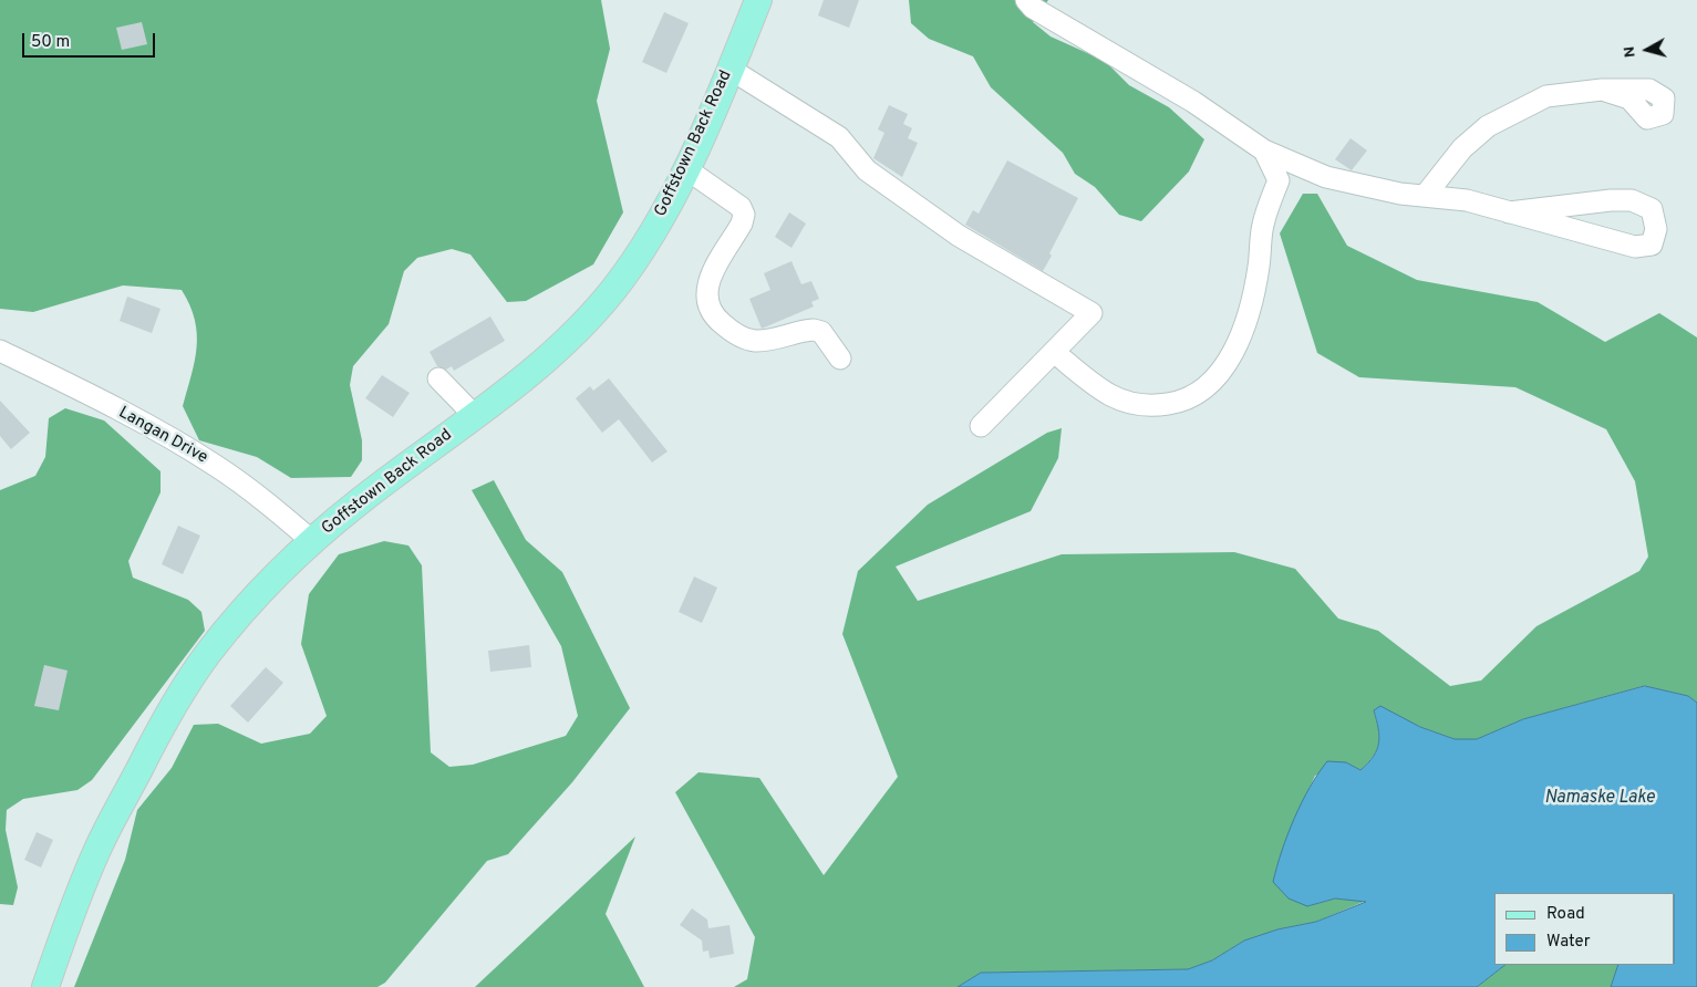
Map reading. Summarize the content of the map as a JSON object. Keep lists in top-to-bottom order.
{
  "streets": {
    "main road": ["Goffstown Back Road"],
    "street": ["Langan Drive"]
  },
  "crossings": [
    ["Goffstown Back Road", "Langan Drive"]
  ],
  "water": ["Namaske Lake"],
  "legend": ["Road", "Water"],
  "scale_bar": "50 m",
  "north": "left"
}
